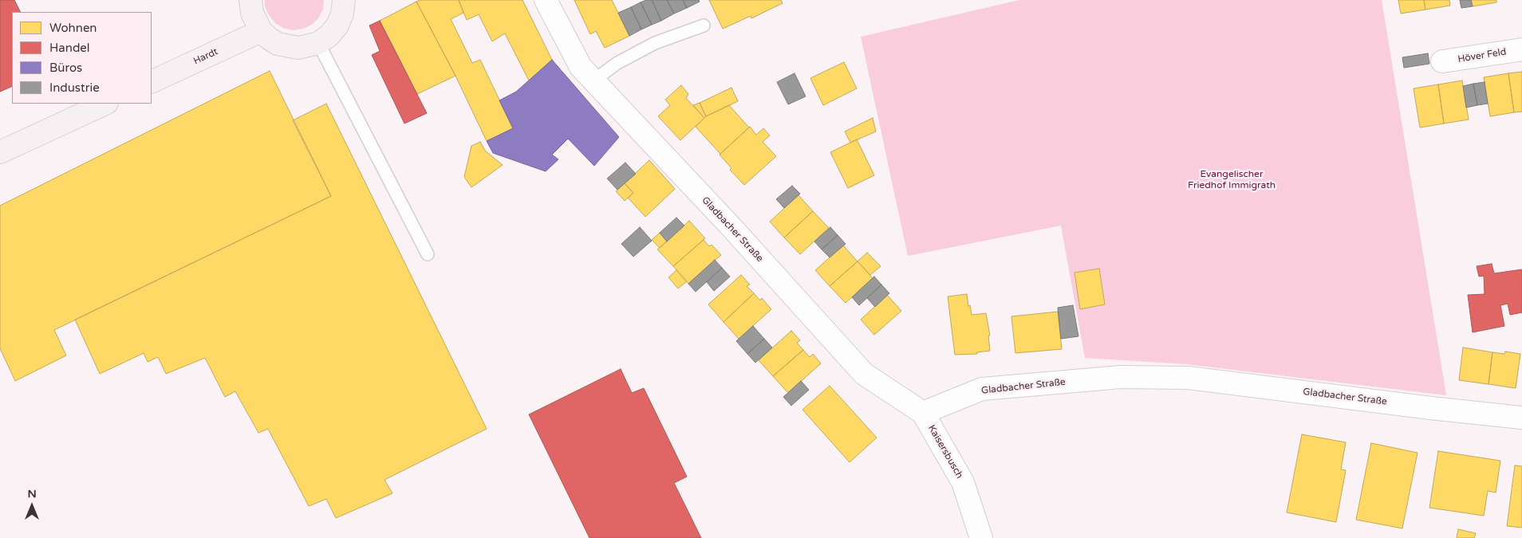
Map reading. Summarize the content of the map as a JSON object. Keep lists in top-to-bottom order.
{
  "streets": {
    "main road": ["Hardt"],
    "street": ["Höver Feld", "Gladbacher Straße", "Kaisersbusch"]
  },
  "crossings": [
    ["Gladbacher Straße", "Kaisersbusch"]
  ],
  "parks": ["Evangelischer Friedhof Immigrath"],
  "legend": [
    "Wohnen",
    "Handel",
    "Büros",
    "Industrie"
  ],
  "north": "top"
}
